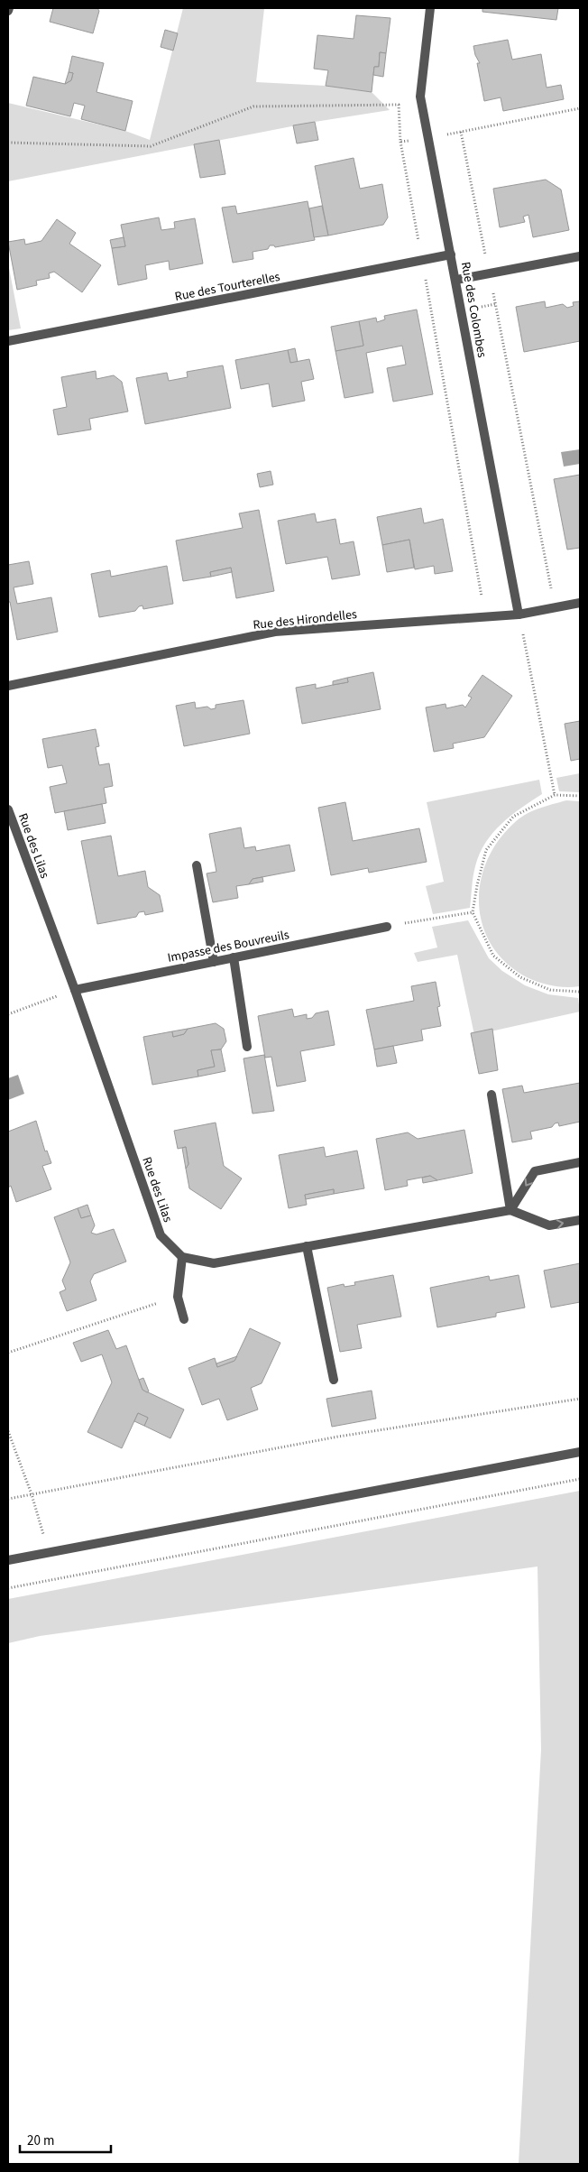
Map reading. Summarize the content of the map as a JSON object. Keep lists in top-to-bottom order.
{
  "streets": {
    "street": [
      "Rue des Tourterelles",
      "Rue des Colombes",
      "Rue des Hirondelles",
      "Rue des Lilas",
      "Impasse des Bouvreuils"
    ]
  },
  "crossings": [
    ["Rue des Tourterelles", "Rue des Colombes"],
    ["Rue des Colombes", "Rue des Hirondelles"],
    ["Rue des Lilas", "Impasse des Bouvreuils"]
  ],
  "scale_bar": "20 m"
}
